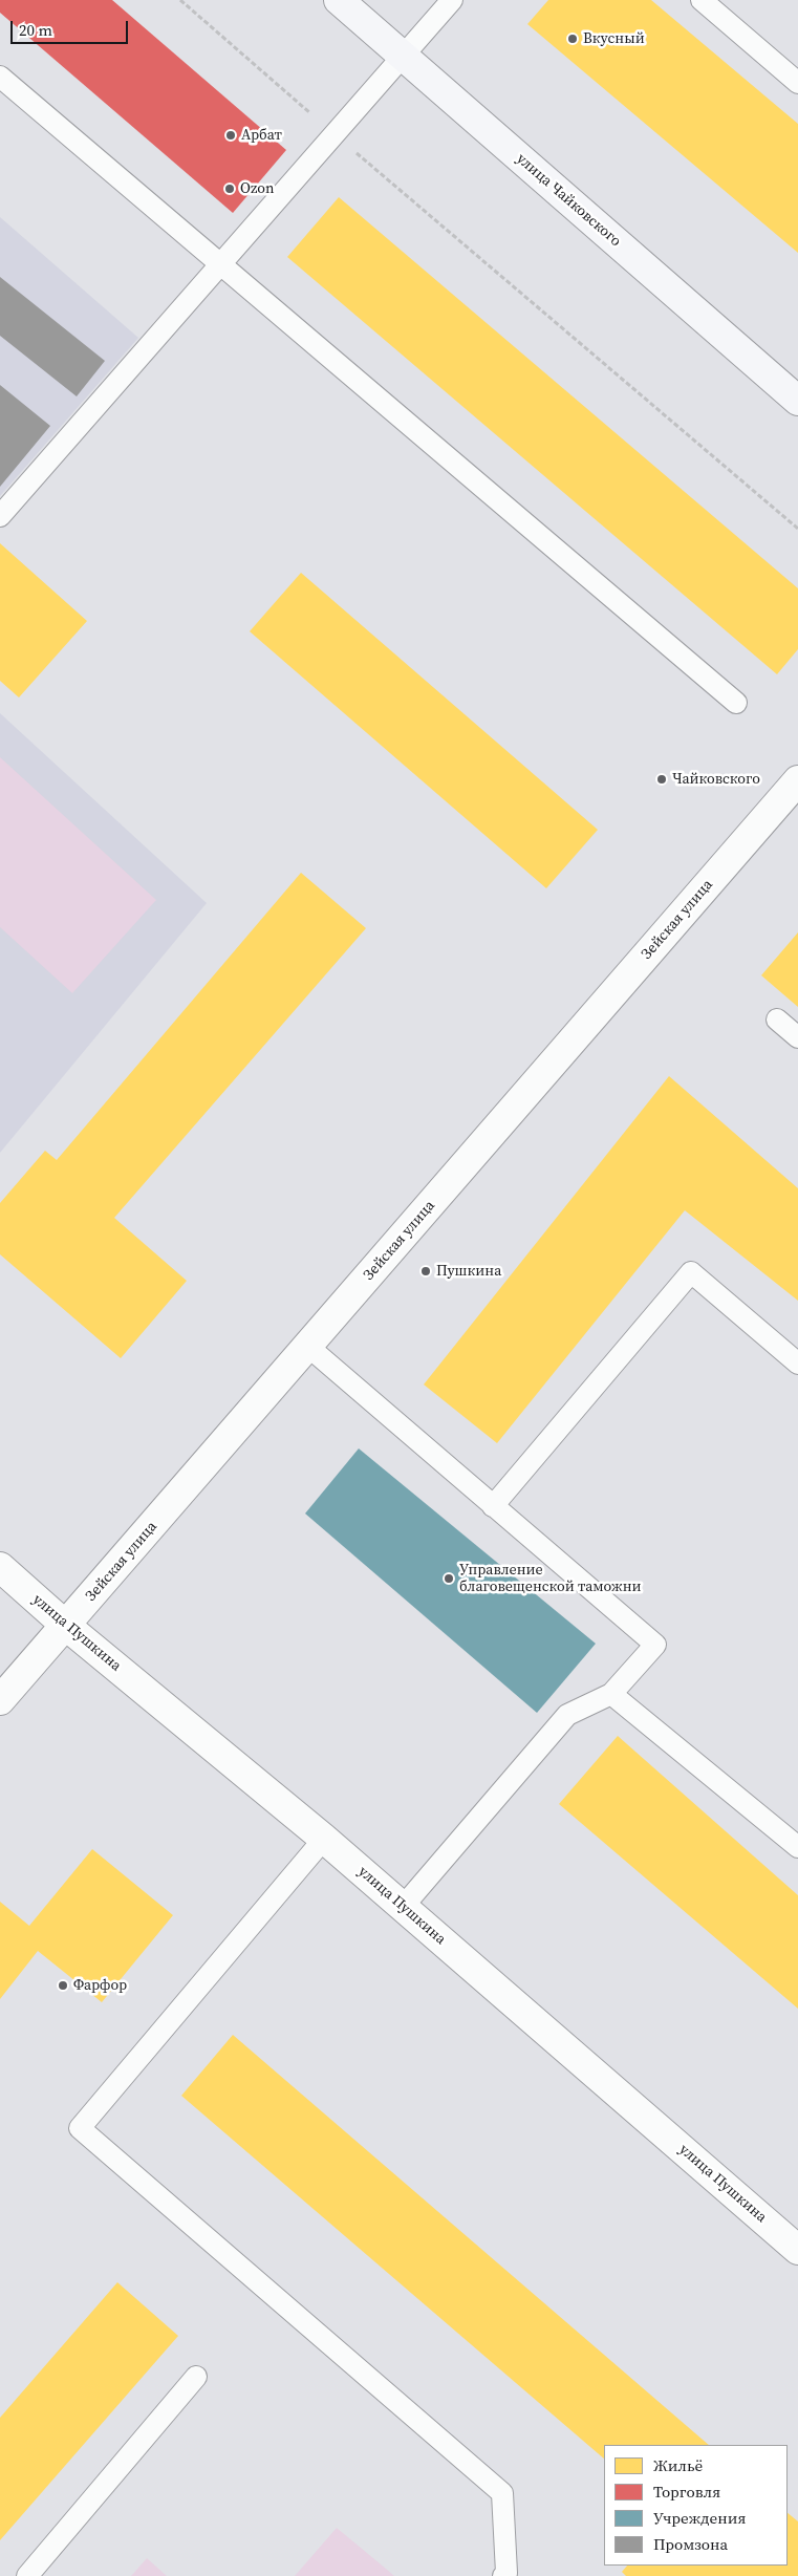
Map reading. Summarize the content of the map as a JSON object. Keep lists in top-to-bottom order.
{
  "streets": {
    "main road": ["улица Чайковского"],
    "street": ["Зейская улица", "улица Пушкина"]
  },
  "crossings": [
    ["Зейская улица", "улица Пушкина"]
  ],
  "places": [
    "Вкусный",
    "Арбат",
    "Ozon",
    "Чайковского",
    "Пушкина",
    "Управление благовещенской таможни",
    "Фарфор"
  ],
  "legend": [
    "Жильё",
    "Торговля",
    "Учреждения",
    "Промзона"
  ],
  "scale_bar": "20 m"
}
